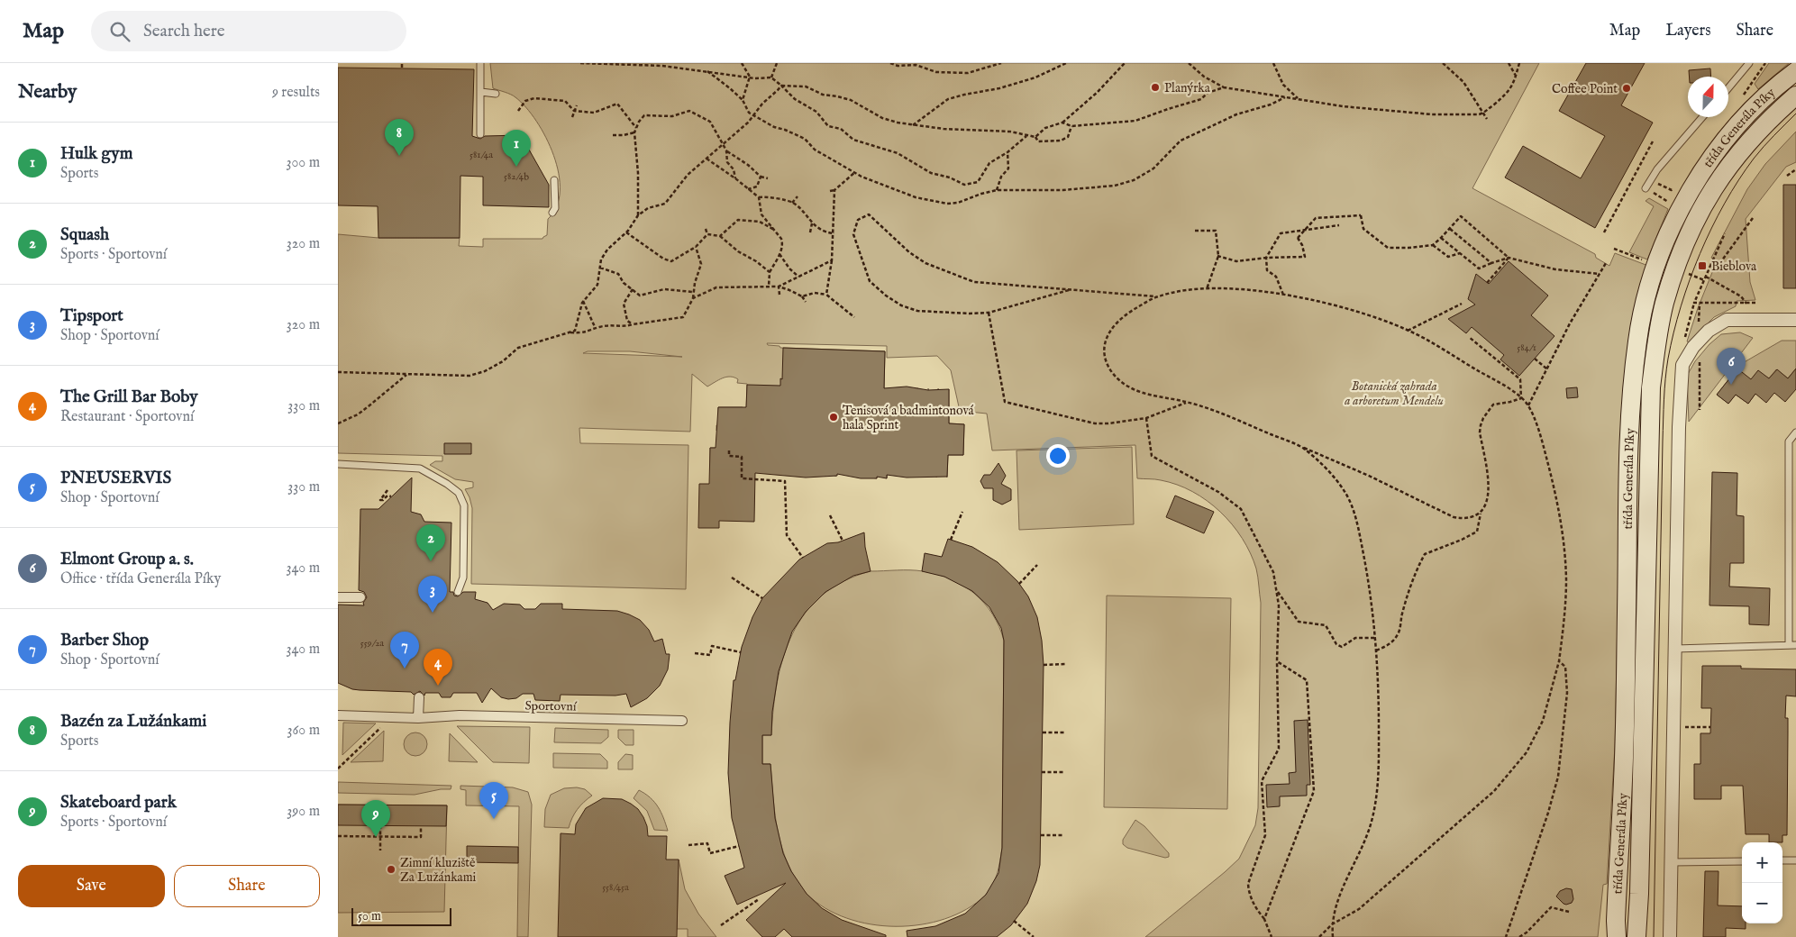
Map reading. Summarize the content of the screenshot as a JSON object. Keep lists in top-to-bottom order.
{
  "streets": {
    "main road": ["třída Generála Píky"],
    "street": ["Sportovní"]
  },
  "parks": ["Botanická zahrada a arboretum Mendelu"],
  "places": {
    "other": [
      "Planýrka",
      "Coffee Point",
      "Tenisová a badmintonová hala Sprint",
      "Zimní kluziště Za Lužánkami"
    ],
    "transit": ["Bieblova"]
  },
  "house_numbers": [
    "581/4a",
    "582/4b",
    "584/1",
    "559/2a",
    "558/45a"
  ],
  "scale_bar": "50 m",
  "north": "top",
  "page": {
    "header": "Map",
    "search": "Search here",
    "nav": ["Map", "Layers", "Share"],
    "heading": ["Nearby", "9 results"],
    "pins": [
      "8",
      "1",
      "6",
      "2",
      "3",
      "7",
      "4",
      "5",
      "9"
    ],
    "list": [
      {
        "mark": "1",
        "name": "Hulk gym",
        "note": "Sports",
        "value": "300 m"
      },
      {
        "mark": "2",
        "name": "Squash",
        "note": "Sports · Sportovní",
        "value": "320 m"
      },
      {
        "mark": "3",
        "name": "Tipsport",
        "note": "Shop · Sportovní",
        "value": "320 m"
      },
      {
        "mark": "4",
        "name": "The Grill Bar Boby",
        "note": "Restaurant · Sportovní",
        "value": "330 m"
      },
      {
        "mark": "5",
        "name": "PNEUSERVIS",
        "note": "Shop · Sportovní",
        "value": "330 m"
      },
      {
        "mark": "6",
        "name": "Elmont Group a. s.",
        "note": "Office · třída Generála Píky",
        "value": "340 m"
      },
      {
        "mark": "7",
        "name": "Barber Shop",
        "note": "Shop · Sportovní",
        "value": "340 m"
      },
      {
        "mark": "8",
        "name": "Bazén za Lužánkami",
        "note": "Sports",
        "value": "360 m"
      },
      {
        "mark": "9",
        "name": "Skateboard park",
        "note": "Sports · Sportovní",
        "value": "390 m"
      }
    ],
    "map_buttons": ["+", "−"],
    "buttons": ["Save", "Share"],
    "scale": "50 m"
  }
}
